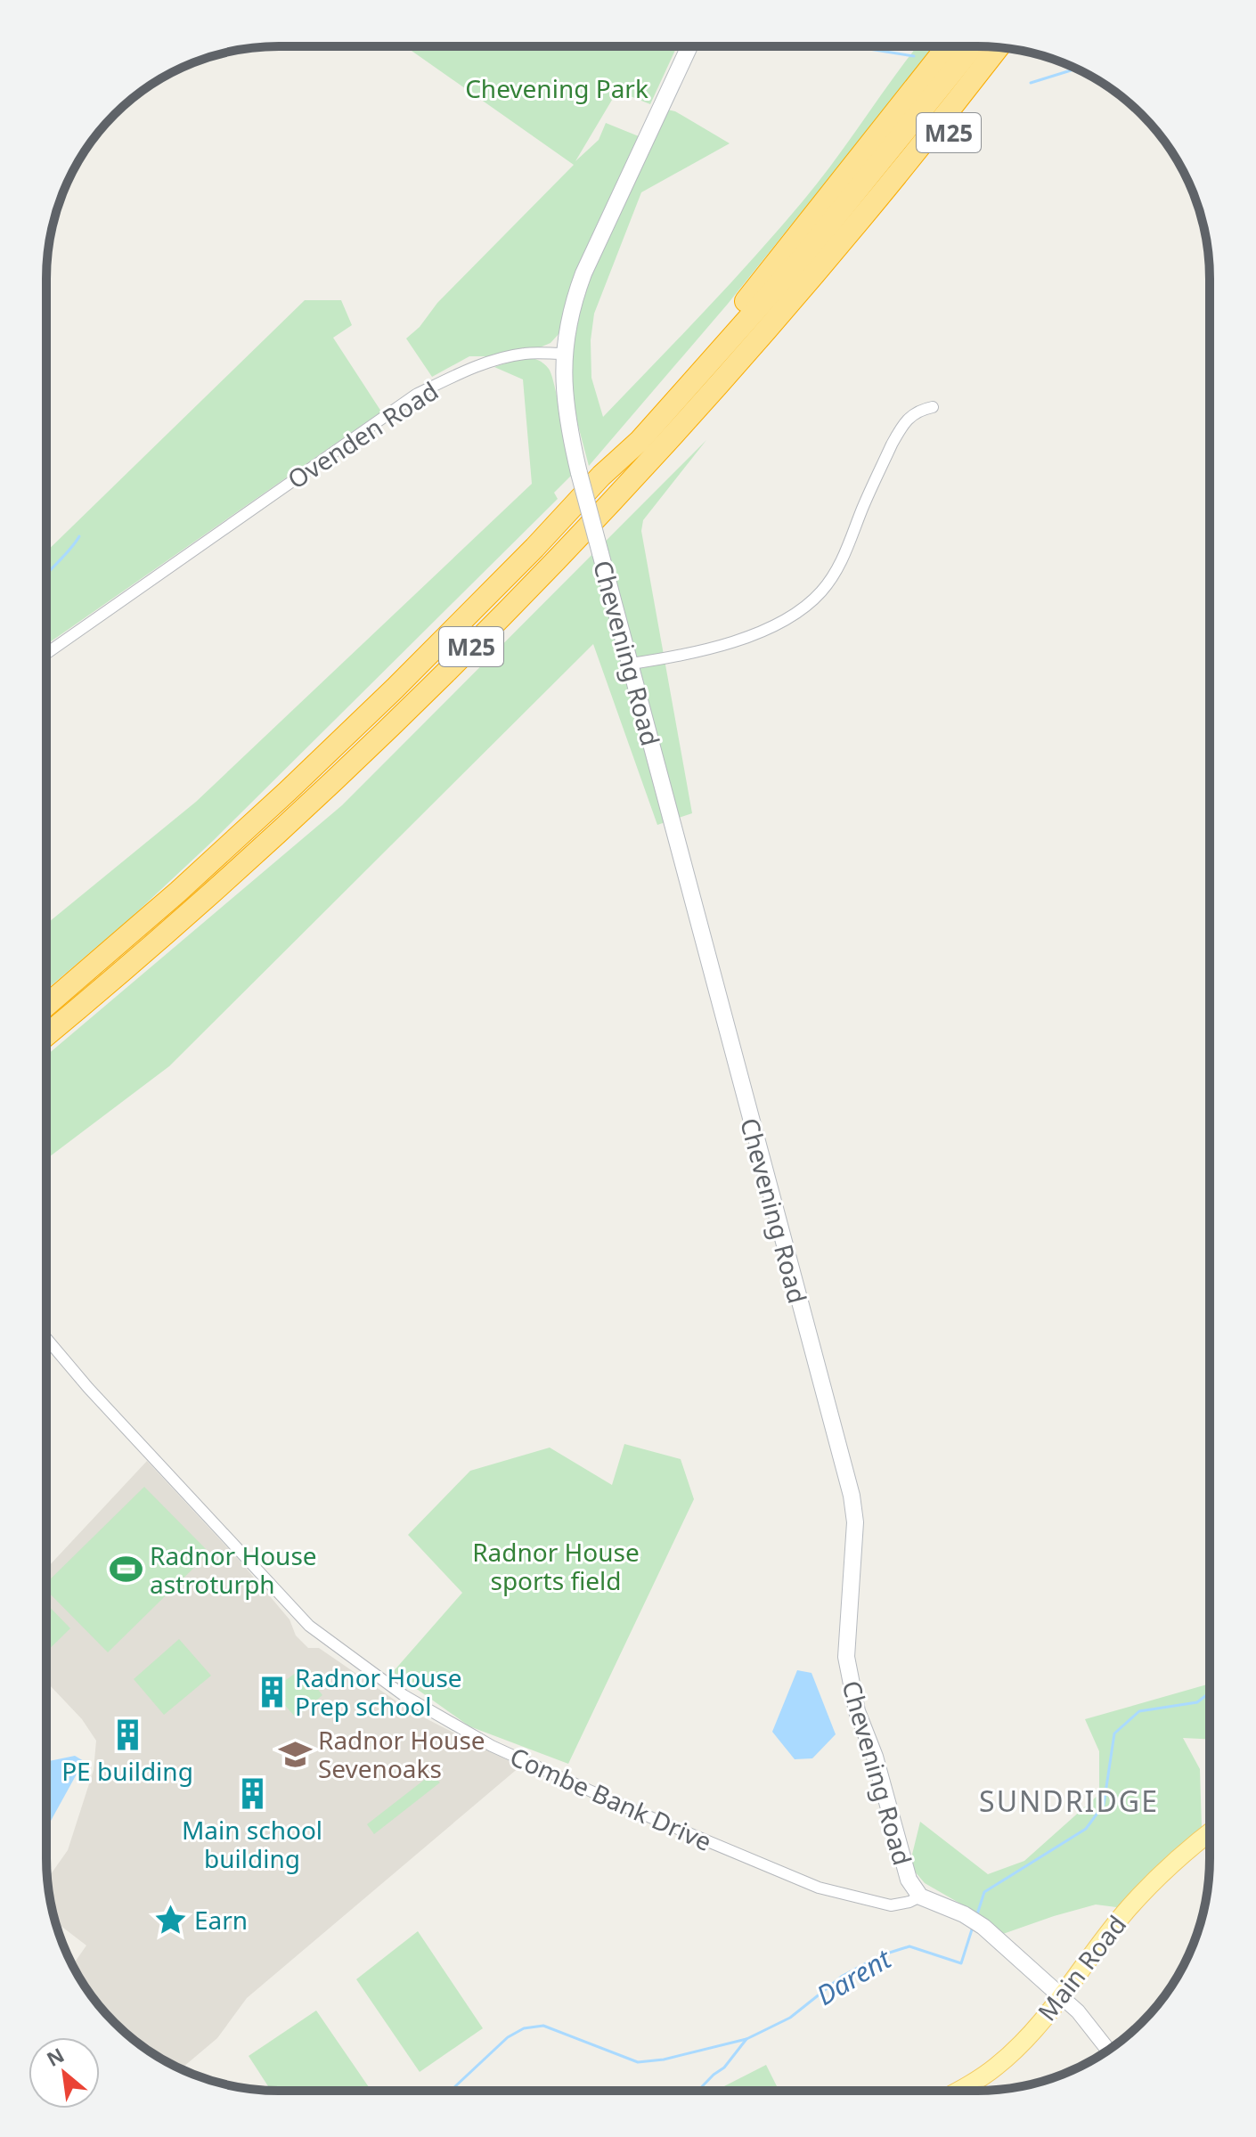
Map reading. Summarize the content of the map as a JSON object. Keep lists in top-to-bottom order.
{
  "streets": {
    "highway": ["M25"],
    "main road": ["Chevening Road", "Main Road"],
    "street": ["Ovenden Road", "Combe Bank Drive"]
  },
  "crossings": [
    ["Ovenden Road", "Chevening Road"],
    ["Chevening Road", "Combe Bank Drive"],
    ["Chevening Road", "Main Road"]
  ],
  "districts": ["SUNDRIDGE"],
  "water": ["Darent"],
  "parks": ["Chevening Park", "Radnor House sports field"],
  "places": {
    "sports": ["Radnor House astroturph"],
    "building": ["Radnor House Prep school", "PE building", "Main school building"],
    "school or university": ["Radnor House Sevenoaks"],
    "place": ["Earn"]
  },
  "north": "top left"
}
